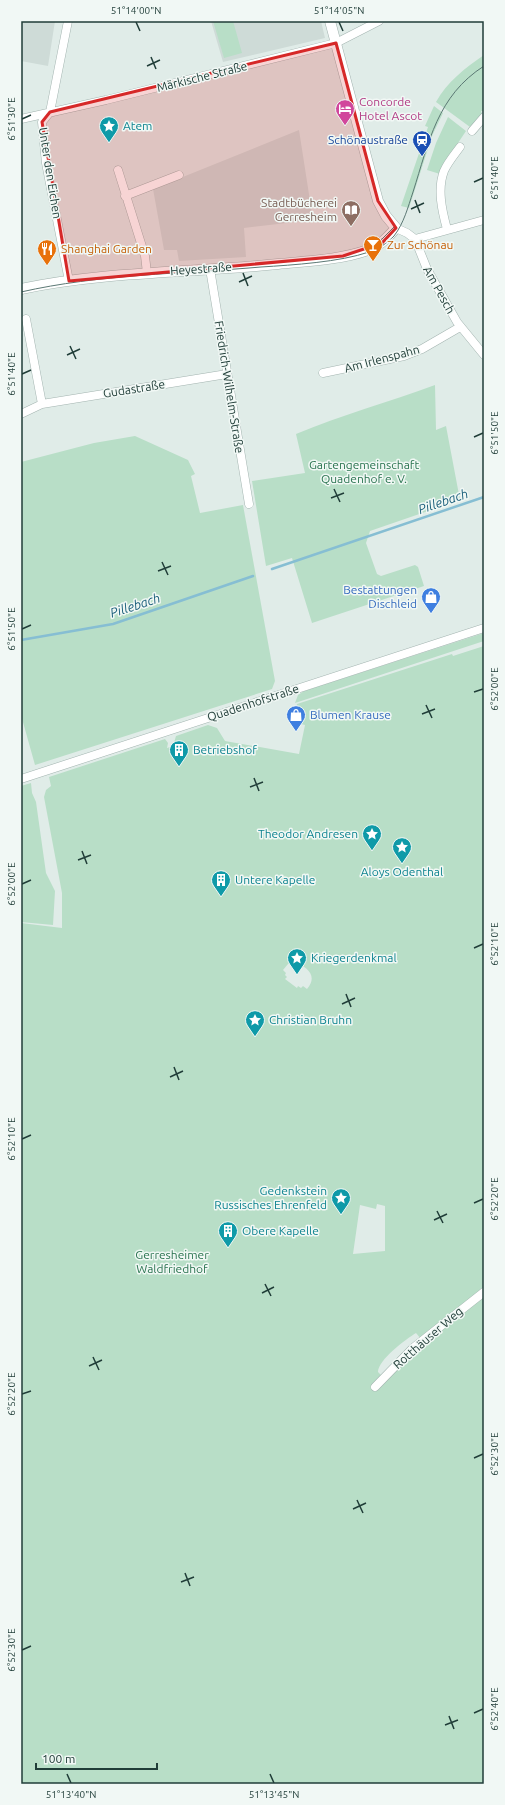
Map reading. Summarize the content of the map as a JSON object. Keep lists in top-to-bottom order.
{
  "streets": {
    "street": [
      "Märkische Straße",
      "Unter den Eichen",
      "Heyestraße",
      "Am Pesch",
      "Am Irlenspahn",
      "Friedrich-Wilhelm-Straße",
      "Gudastraße",
      "Quadenhofstraße",
      "Rotthäuser Weg"
    ]
  },
  "crossings": [
    ["Märkische Straße", "Unter den Eichen"],
    ["Unter den Eichen", "Heyestraße"],
    ["Heyestraße", "Friedrich-Wilhelm-Straße"],
    ["Am Pesch", "Am Irlenspahn"],
    ["Friedrich-Wilhelm-Straße", "Gudastraße"]
  ],
  "water": ["Pillebach"],
  "parks": ["Gartengemeinschaft Quadenhof e. V.", "Gerresheimer Waldfriedhof"],
  "places": {
    "hotel": ["Concorde Hotel Ascot"],
    "place": [
      "Atem",
      "Theodor Andresen",
      "Aloys Odenthal",
      "Kriegerdenkmal",
      "Christian Bruhn",
      "Gedenkstein Russisches Ehrenfeld"
    ],
    "station": ["Schönaustraße"],
    "library": ["Stadtbücherei Gerresheim"],
    "bar": ["Zur Schönau"],
    "restaurant": ["Shanghai Garden"],
    "shop": ["Bestattungen Dischleid", "Blumen Krause"],
    "building": ["Betriebshof", "Untere Kapelle", "Obere Kapelle"]
  },
  "scale_bar": "100 m",
  "coordinates": [
    "51°14'00\"N",
    "51°14'05\"N",
    "6°51'30\"E",
    "6°51'40\"E",
    "6°51'50\"E",
    "6°52'00\"E",
    "6°52'10\"E",
    "6°52'20\"E",
    "6°52'30\"E",
    "6°52'40\"E",
    "51°13'40\"N",
    "51°13'45\"N"
  ]
}
